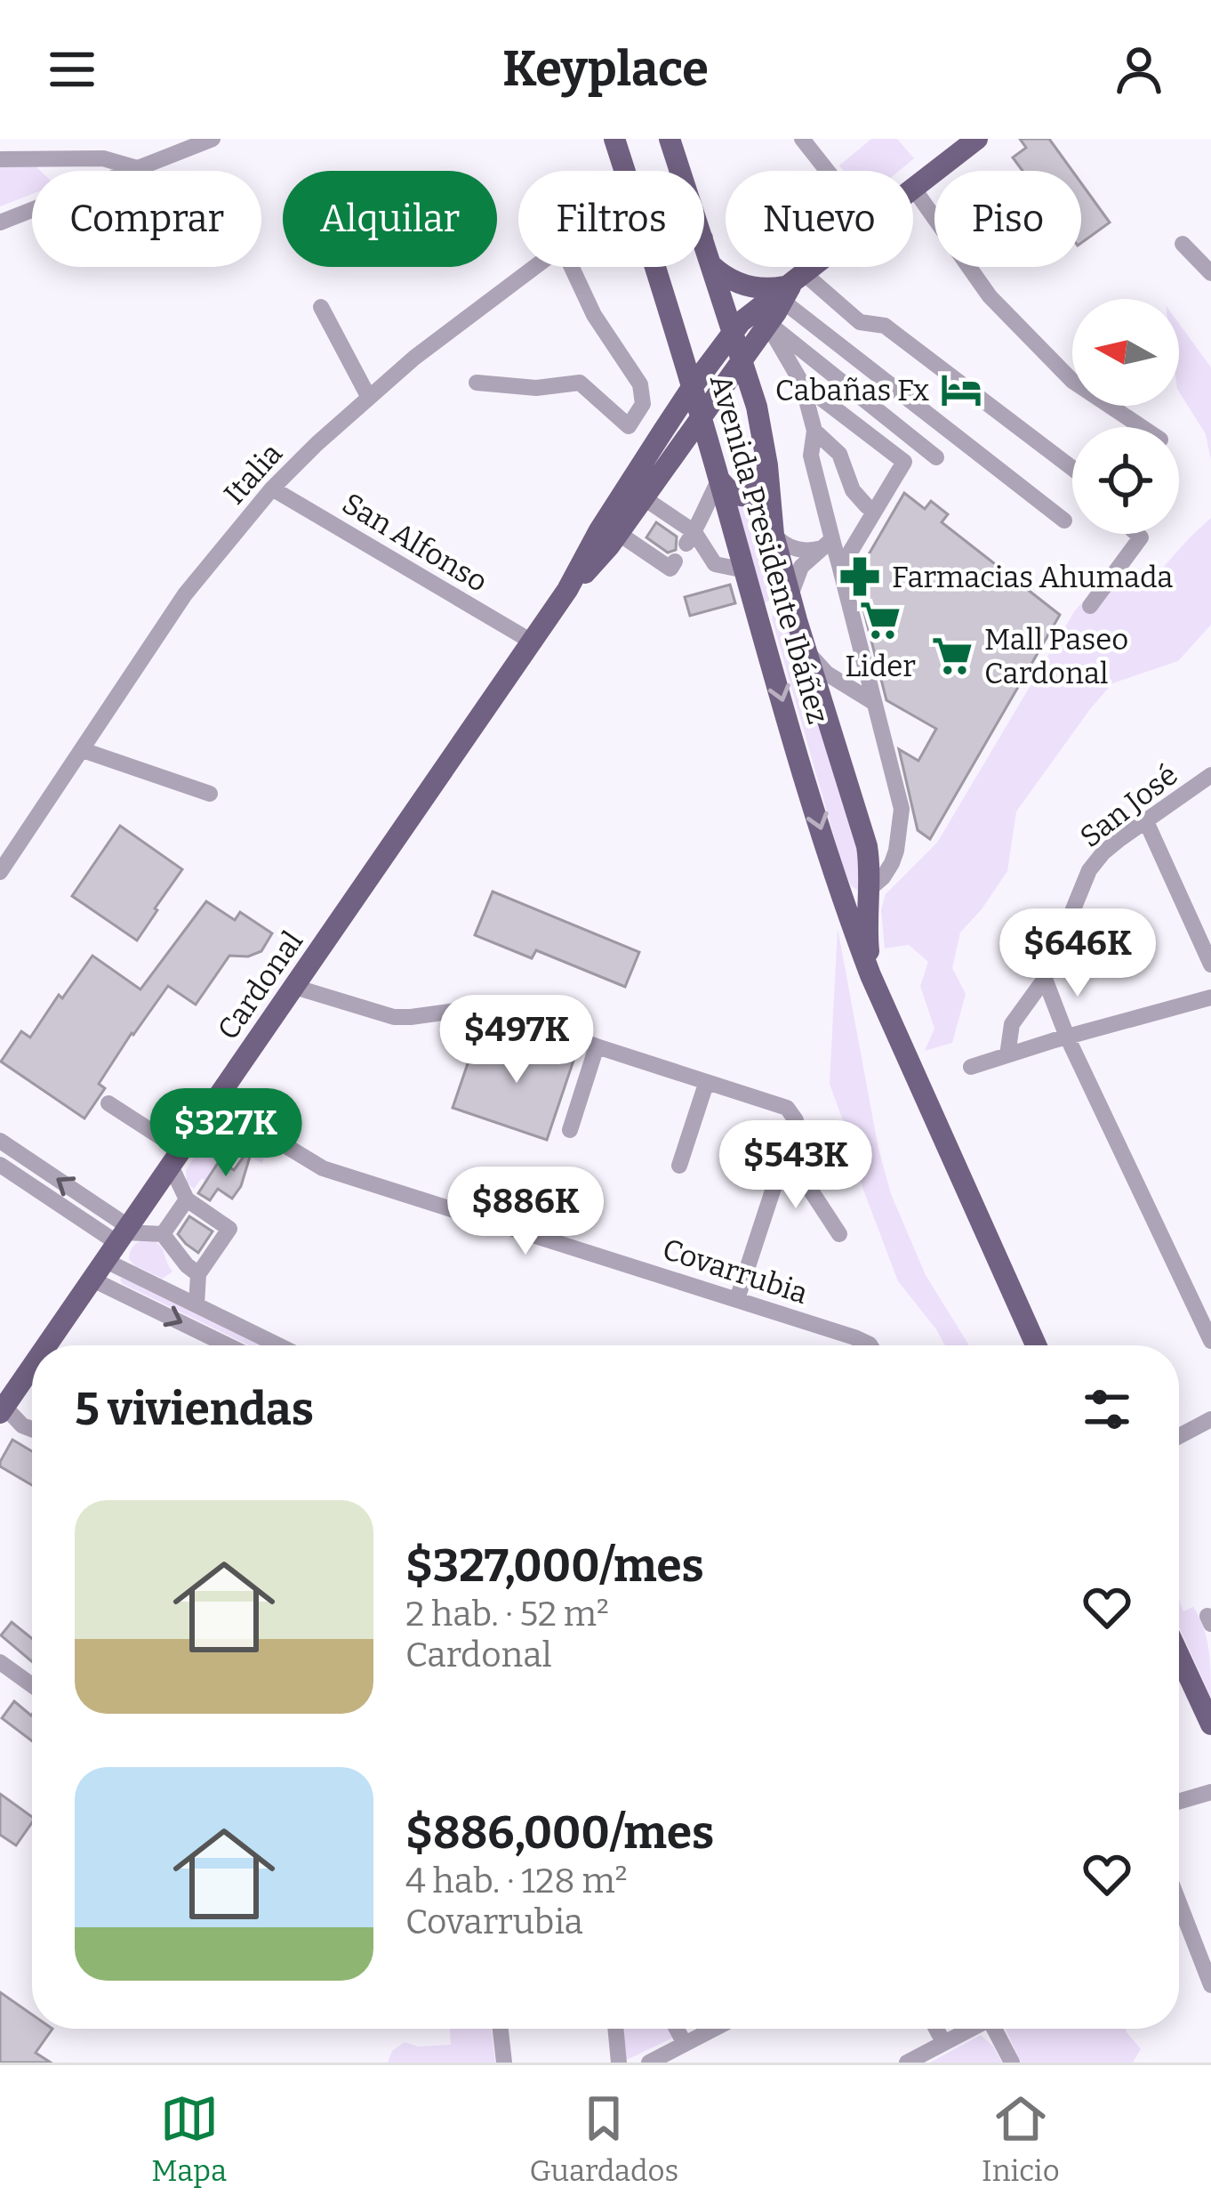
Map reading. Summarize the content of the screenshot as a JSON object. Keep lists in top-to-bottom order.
{
  "streets": {
    "main road": ["Avenida Presidente Ibáñez", "Cardonal"],
    "street": [
      "Italia",
      "San Alfonso",
      "San José",
      "Covarrubia"
    ]
  },
  "crossings": [
    ["Italia", "San Alfonso"],
    ["San Alfonso", "Cardonal"],
    ["Avenida Presidente Ibáñez", "Cardonal"],
    ["Cardonal", "Covarrubia"]
  ],
  "places": {
    "hotel": ["Cabañas Fx"],
    "pharmacy": ["Farmacias Ahumada"],
    "supermarket": ["Lider", "Mall Paseo Cardonal"]
  },
  "north": "left",
  "page": {
    "header": "Keyplace",
    "chip": [
      "Comprar",
      "Alquilar",
      "Filtros",
      "Nuevo",
      "Piso"
    ],
    "price": [
      "$646K",
      "$497K",
      "$327K",
      "$543K",
      "$886K"
    ],
    "heading": "5 viviendas",
    "list": [
      {
        "name": "$327,000/mes",
        "note": "2 hab. · 52 m² · Cardonal"
      },
      {
        "name": "$886,000/mes",
        "note": "4 hab. · 128 m² · Covarrubia"
      }
    ],
    "tabs": ["Mapa", "Guardados", "Inicio"]
  }
}
